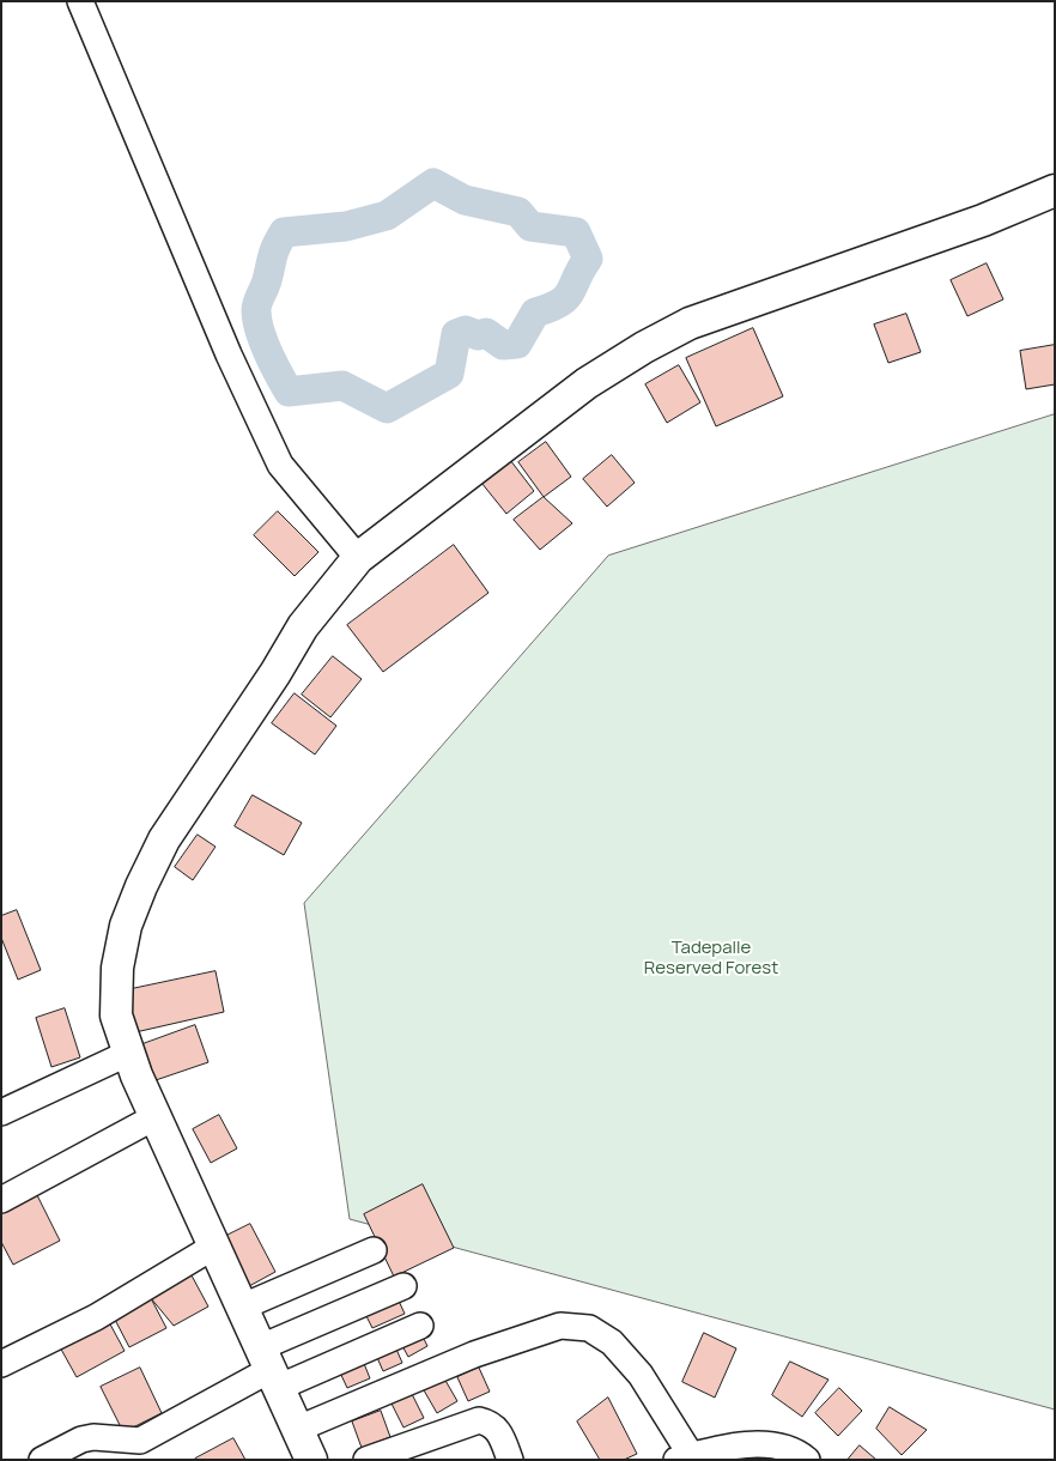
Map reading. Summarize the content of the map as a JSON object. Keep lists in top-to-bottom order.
{
  "parks": ["Tadepalle Reserved Forest"]
}
